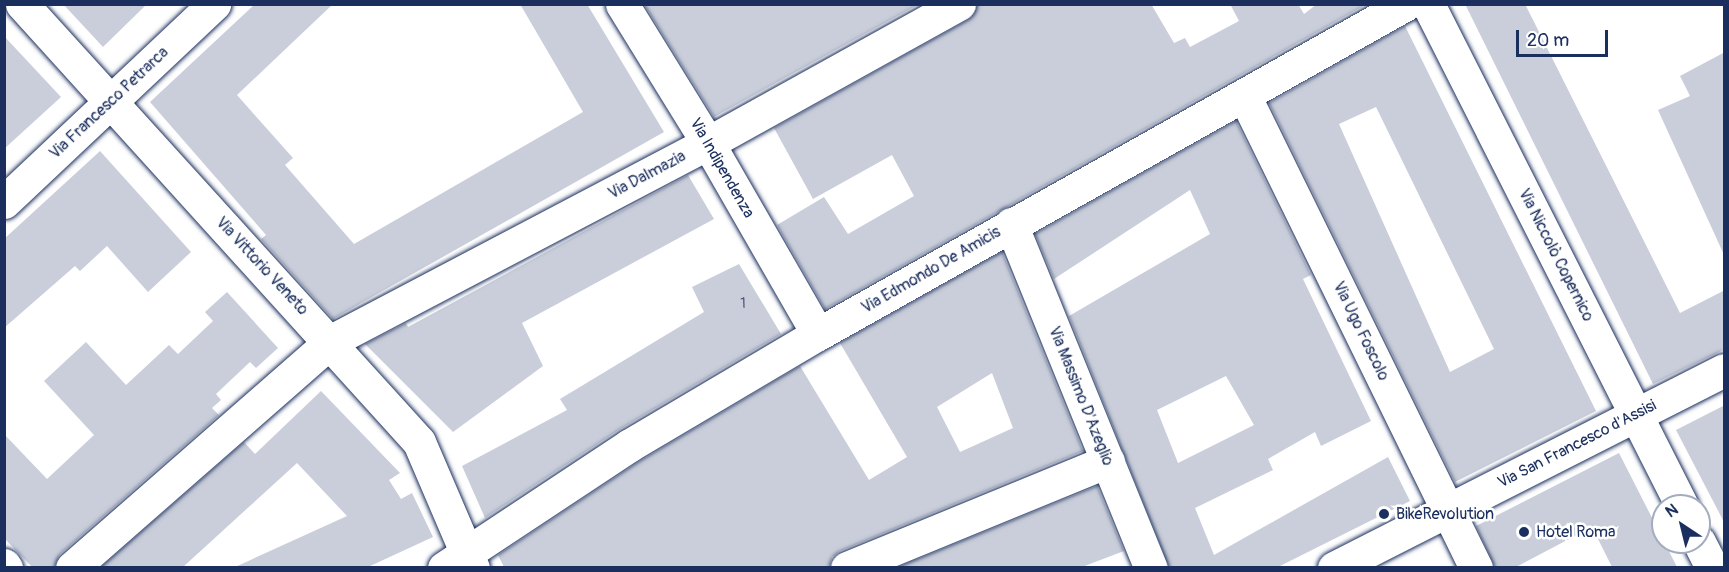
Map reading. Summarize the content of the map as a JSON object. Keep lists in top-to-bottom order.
{
  "streets": {
    "street": [
      "Via Francesco Petrarca",
      "Via Indipendenza",
      "Via Dalmazia",
      "Via Niccolò Copernico",
      "Via Vittorio Veneto",
      "Via Edmondo De Amicis",
      "Via Ugo Foscolo",
      "Via Massimo D'Azeglio",
      "Via San Francesco d'Assisi"
    ]
  },
  "crossings": [
    ["Via Francesco Petrarca", "Via Vittorio Veneto"],
    ["Via Indipendenza", "Via Dalmazia"],
    ["Via Indipendenza", "Via Edmondo De Amicis"],
    ["Via Dalmazia", "Via Vittorio Veneto"],
    ["Via Niccolò Copernico", "Via San Francesco d'Assisi"],
    ["Via Vittorio Veneto", "Via Edmondo De Amicis"],
    ["Via Edmondo De Amicis", "Via Ugo Foscolo"],
    ["Via Edmondo De Amicis", "Via Massimo D'Azeglio"],
    ["Via Ugo Foscolo", "Via San Francesco d'Assisi"]
  ],
  "places": ["BikeRevolution", "Hotel Roma"],
  "house_numbers": ["1"],
  "scale_bar": "20 m",
  "north": "top left"
}
